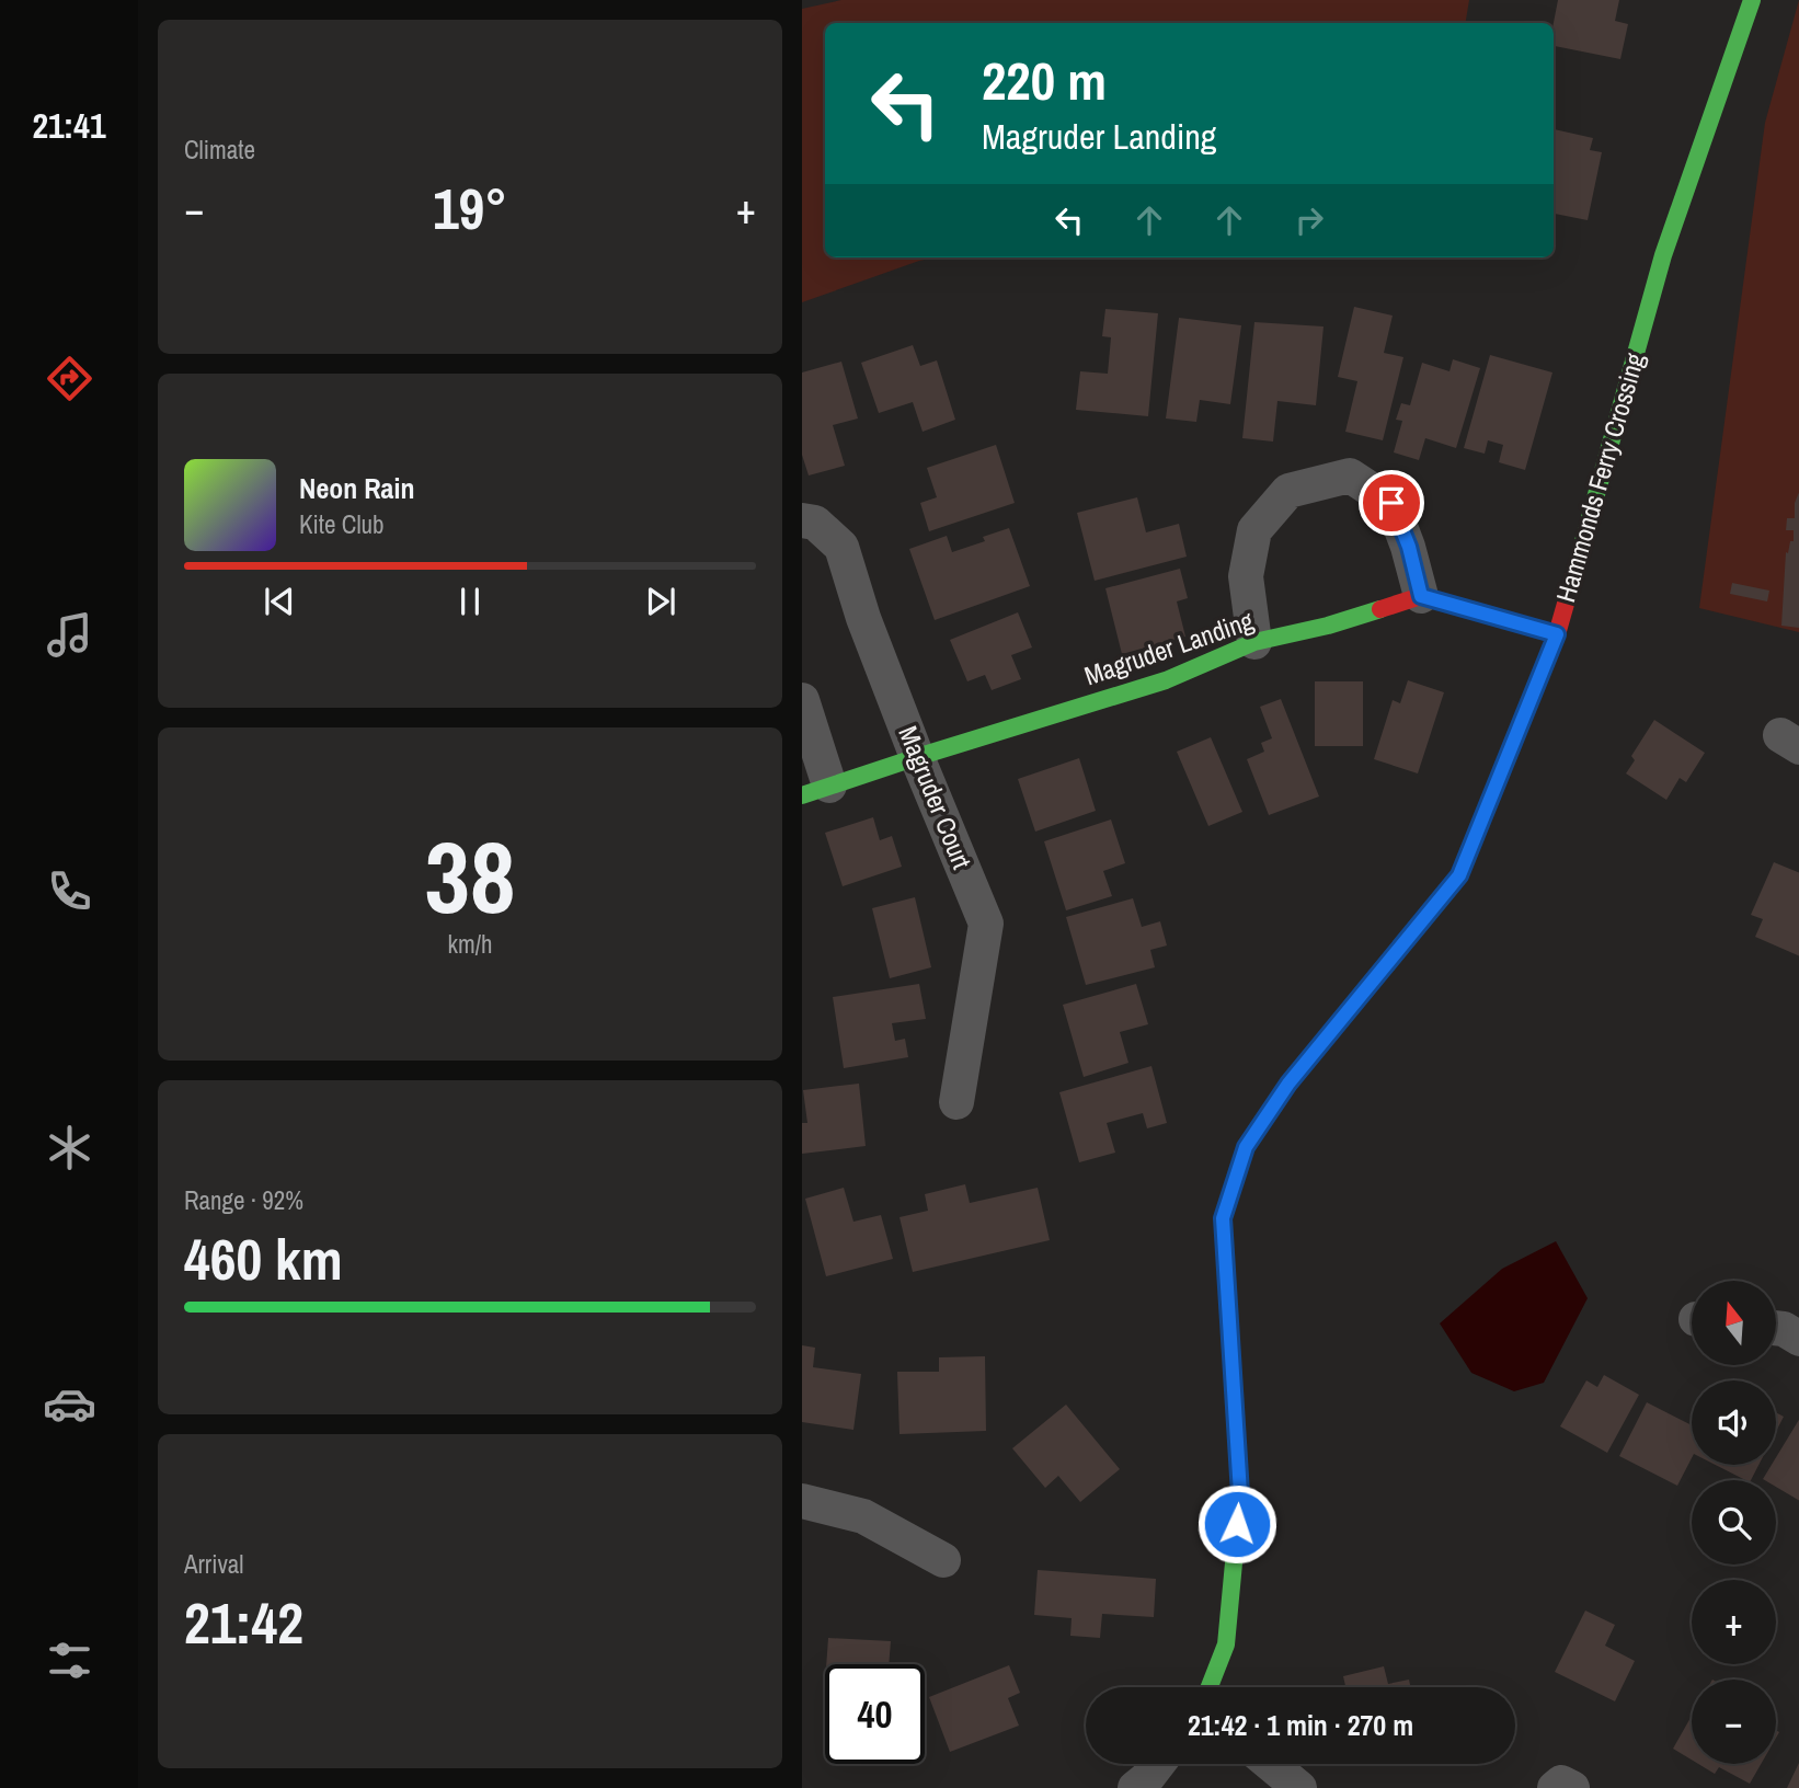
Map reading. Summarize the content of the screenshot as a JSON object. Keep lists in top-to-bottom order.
{
  "streets": {
    "street": ["Hammonds Ferry Crossing", "Magruder Landing", "Magruder Court"]
  },
  "crossings": [
    ["Magruder Landing", "Magruder Court"]
  ],
  "north": "top",
  "page": {
    "tabs": "21:41",
    "tile": [
      "Climate",
      ["38", "km/h"],
      ["Range · 92%", "460 km"],
      ["Arrival", "21:42"]
    ],
    "turn": ["220 m", "Magruder Landing"],
    "heat": ["−", "19°", "+"],
    "song": ["Neon Rain", "Kite Club"],
    "map_buttons": ["+", "−"],
    "limit": "40",
    "trip": "21:42 · 1 min · 270 m"
  }
}
